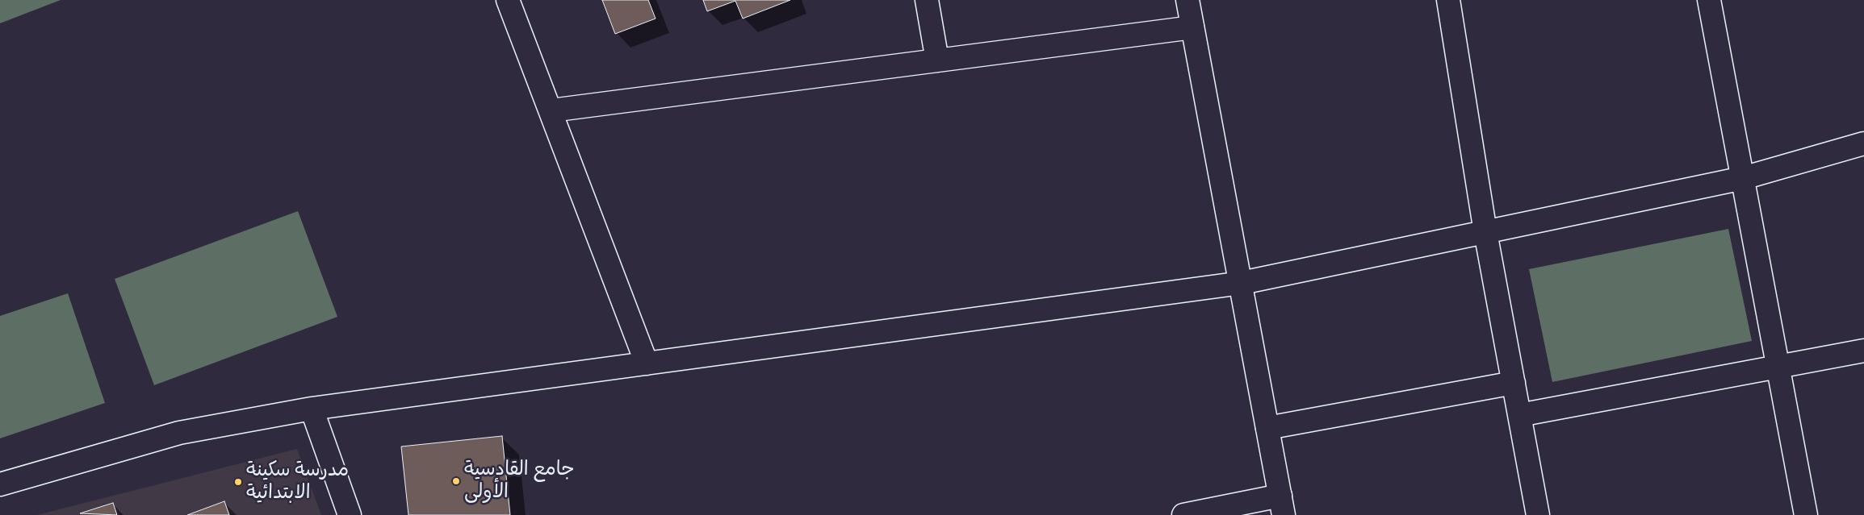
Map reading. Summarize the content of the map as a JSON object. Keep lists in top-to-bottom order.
{
  "places": ["جامع القادسية الأولى", "مدرسة سكينة الابتدائية"]
}
